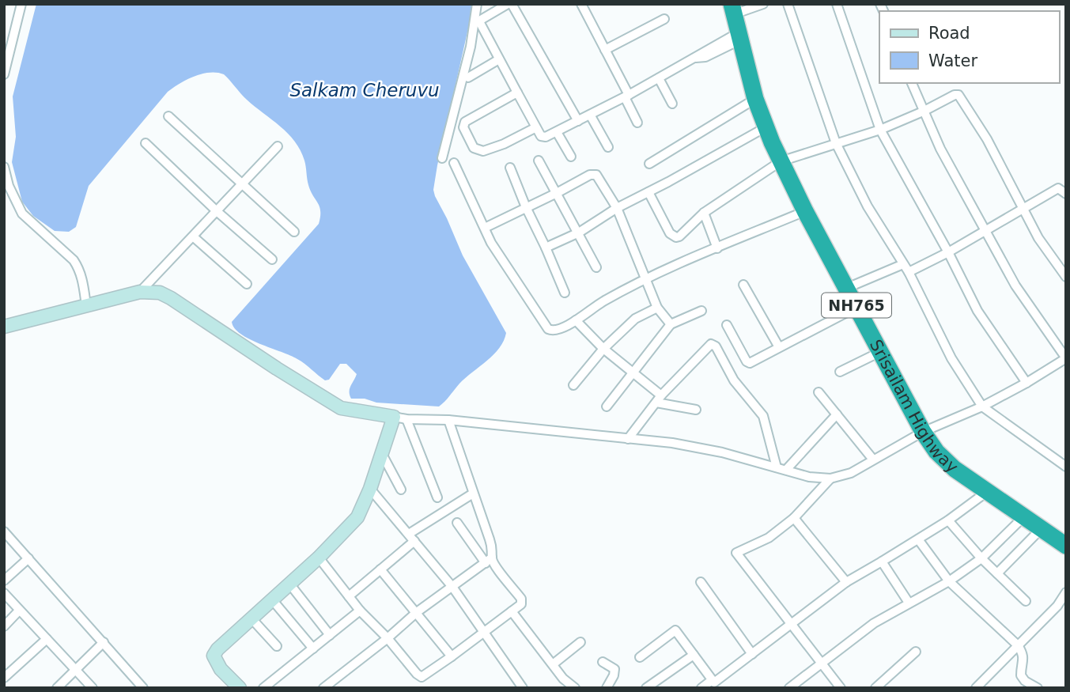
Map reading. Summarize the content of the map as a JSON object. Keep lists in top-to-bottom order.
{
  "streets": {
    "highway": ["NH765", "Srisailam Highway"]
  },
  "water": ["Salkam Cheruvu"],
  "legend": ["Road", "Water"]
}
